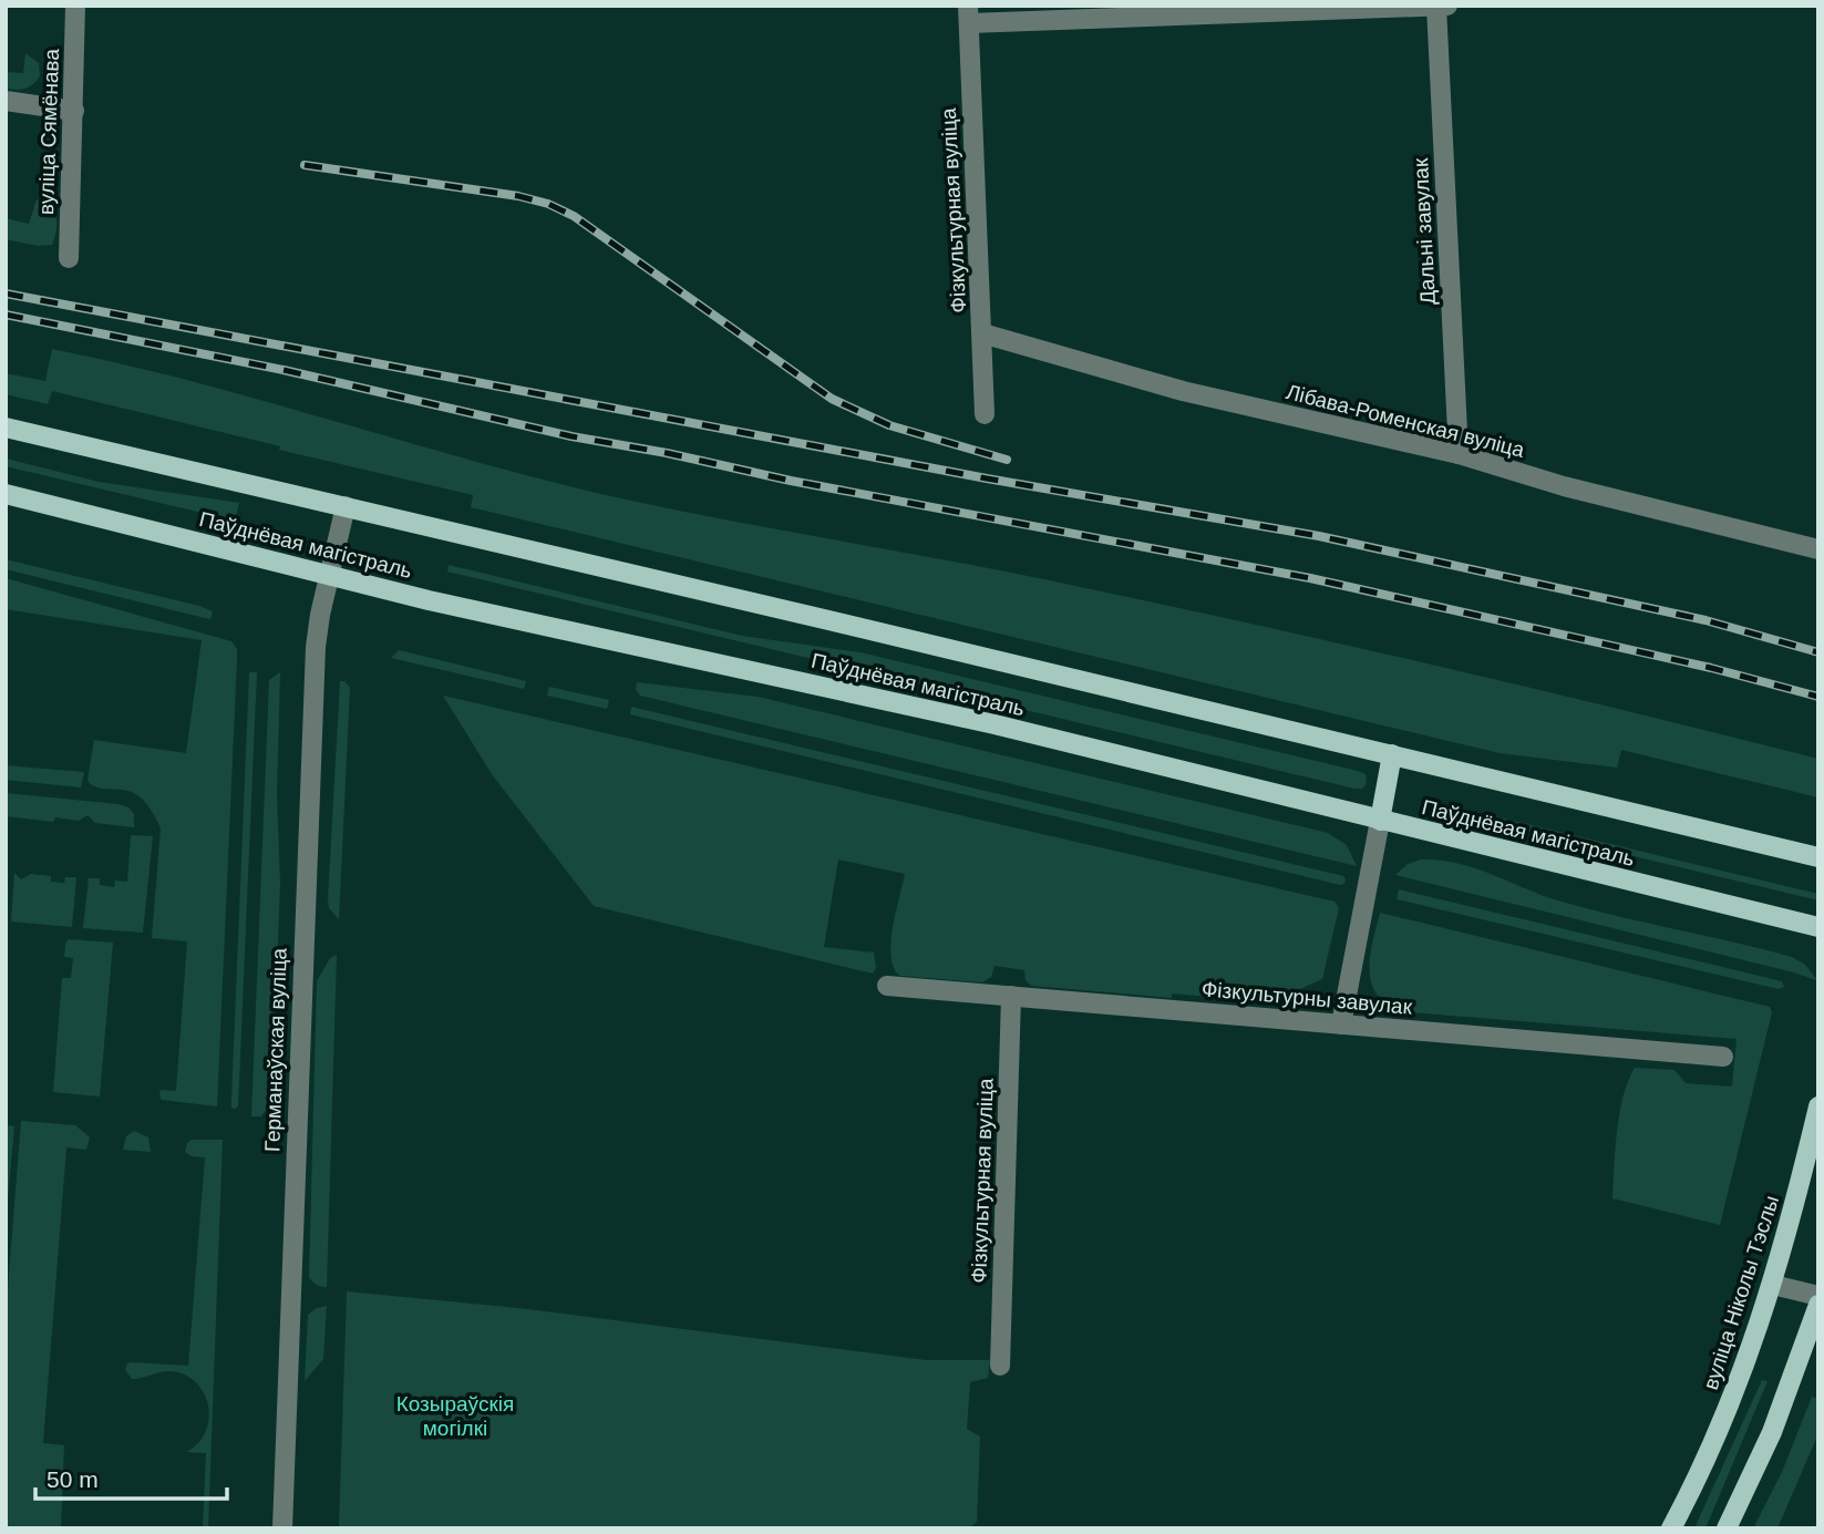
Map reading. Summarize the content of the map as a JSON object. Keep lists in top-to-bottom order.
{
  "streets": {
    "main road": ["Паўднёвая магістраль", "вуліца Ніколы Тэслы"],
    "street": [
      "вуліца Сямёнава",
      "Фізкультурная вуліца",
      "Дальні завулак",
      "Лібава-Роменская вуліца",
      "Фізкультурны завулак",
      "Германаўская вуліца"
    ]
  },
  "crossings": [
    ["Фізкультурная вуліца", "Лібава-Роменская вуліца"],
    ["Фізкультурная вуліца", "Фізкультурны завулак"],
    ["Дальні завулак", "Лібава-Роменская вуліца"],
    ["Паўднёвая магістраль", "Германаўская вуліца"]
  ],
  "parks": ["Козыраўскія могілкі"],
  "scale_bar": "50 m"
}
